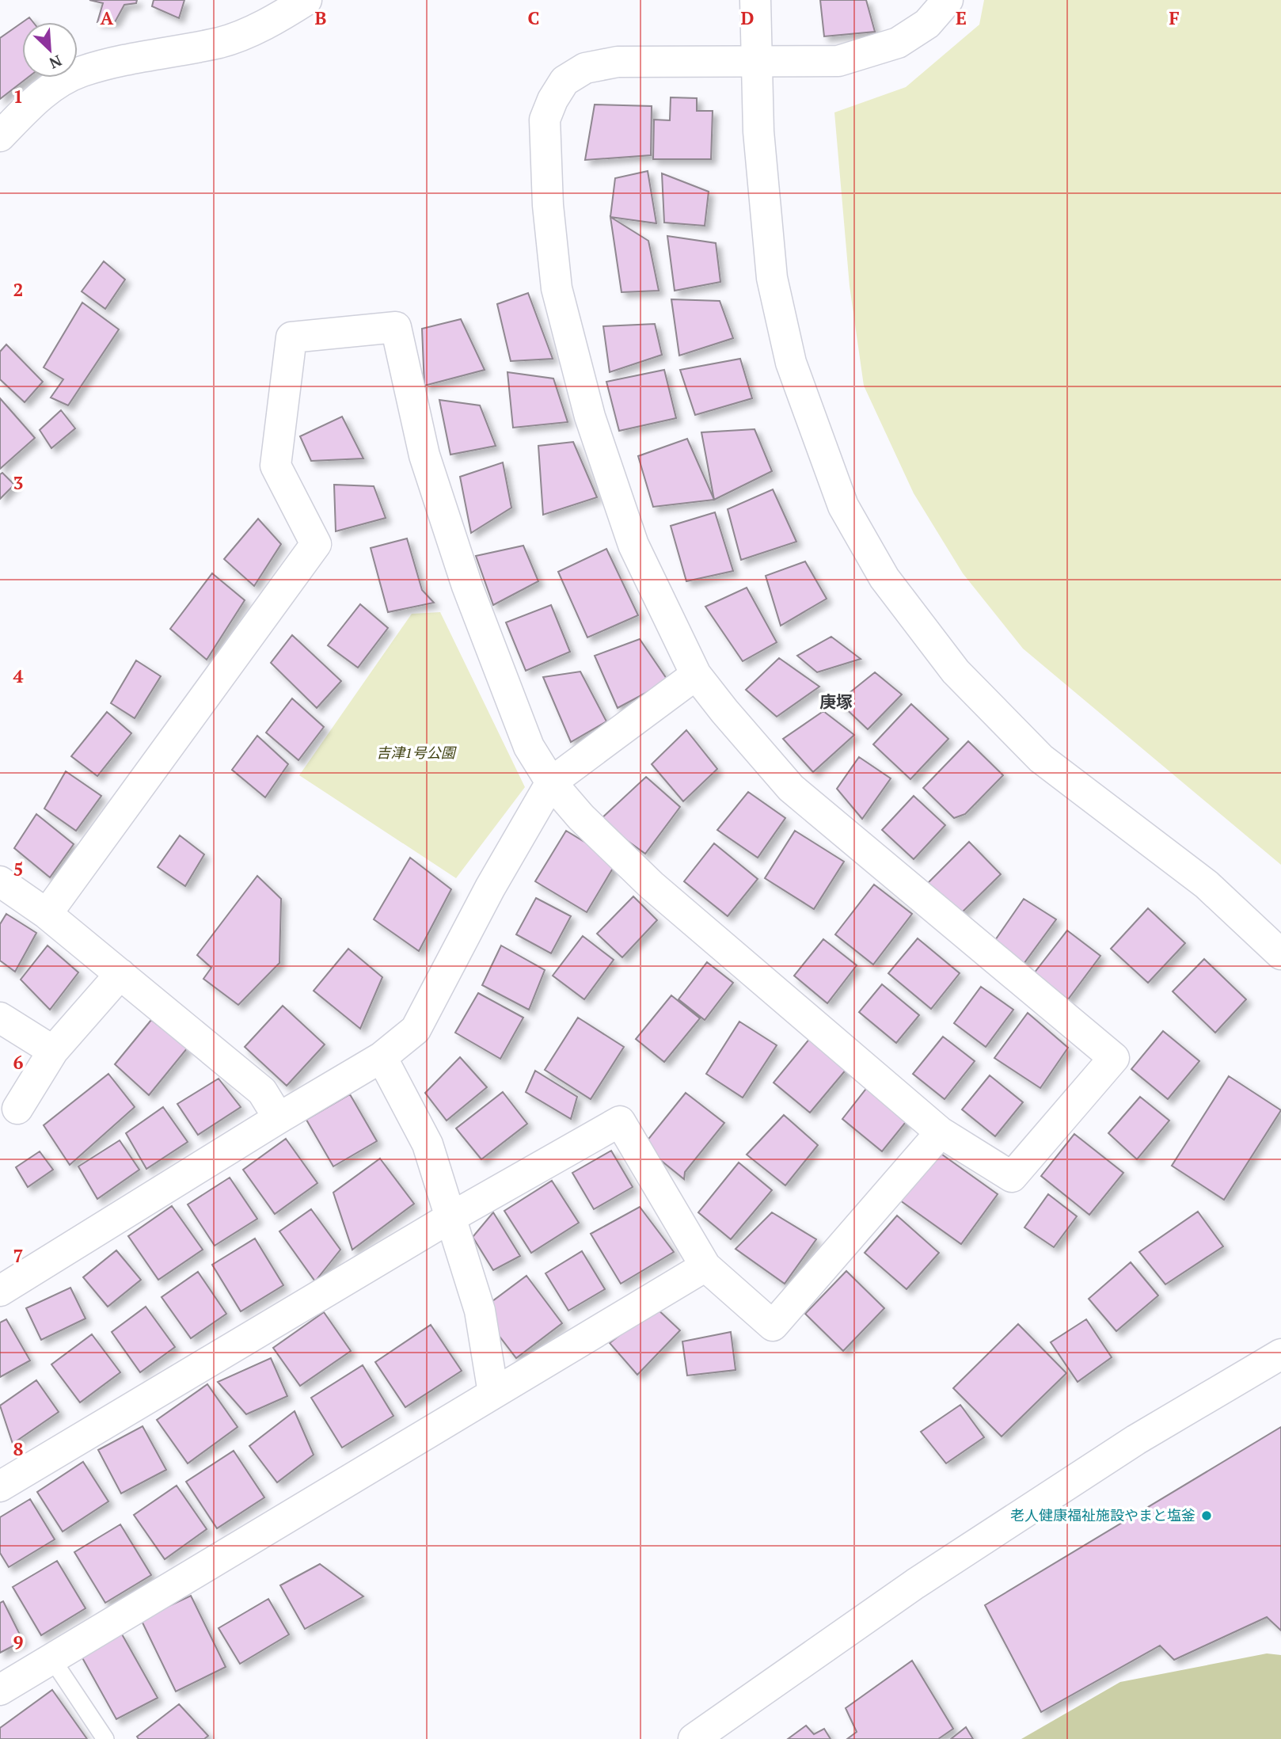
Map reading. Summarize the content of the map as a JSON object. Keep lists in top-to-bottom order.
{
  "districts": ["庚塚"],
  "parks": ["吉津1号公園"],
  "places": ["老人健康福祉施設やまと塩釜"],
  "north": "bottom right",
  "grid": {
    "columns": [
      "A",
      "B",
      "C",
      "D",
      "E",
      "F"
    ],
    "rows": [
      "1",
      "2",
      "3",
      "4",
      "5",
      "6",
      "7",
      "8",
      "9"
    ]
  }
}
